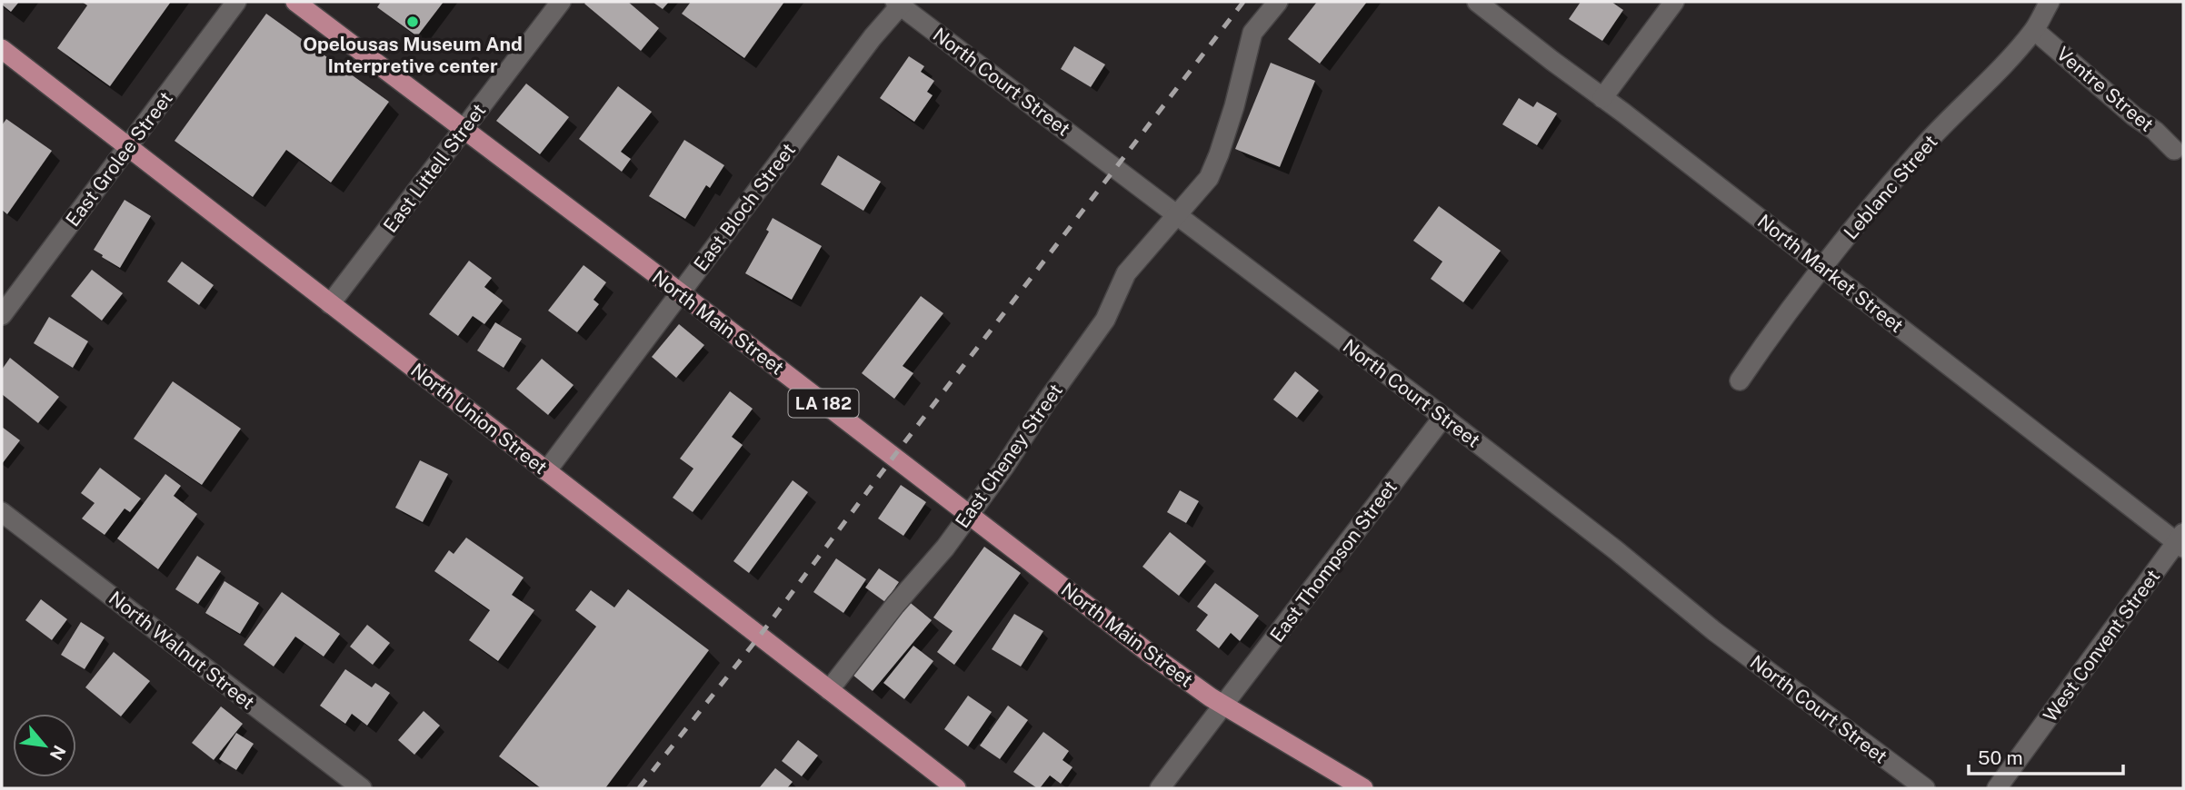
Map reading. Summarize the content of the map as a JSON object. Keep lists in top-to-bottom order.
{
  "streets": {
    "main road": ["North Main Street", "LA 182", "North Union Street"],
    "street": [
      "North Court Street",
      "Ventre Street",
      "East Grolee Street",
      "East Littell Street",
      "Leblanc Street",
      "East Bloch Street",
      "North Market Street",
      "East Cheney Street",
      "East Thompson Street",
      "West Convent Street",
      "North Walnut Street"
    ]
  },
  "crossings": [
    ["North Court Street", "East Bloch Street"],
    ["North Court Street", "East Cheney Street"],
    ["North Court Street", "East Thompson Street"],
    ["Ventre Street", "Leblanc Street"],
    ["East Grolee Street", "North Union Street"],
    ["East Littell Street", "North Main Street"],
    ["East Littell Street", "North Union Street"],
    ["Leblanc Street", "North Market Street"],
    ["East Bloch Street", "North Main Street"],
    ["East Bloch Street", "North Union Street"],
    ["North Market Street", "West Convent Street"],
    ["North Main Street", "East Cheney Street"],
    ["North Main Street", "East Thompson Street"],
    ["North Union Street", "East Cheney Street"]
  ],
  "places": ["Opelousas Museum And Interpretive center"],
  "scale_bar": "50 m",
  "north": "bottom right"
}
